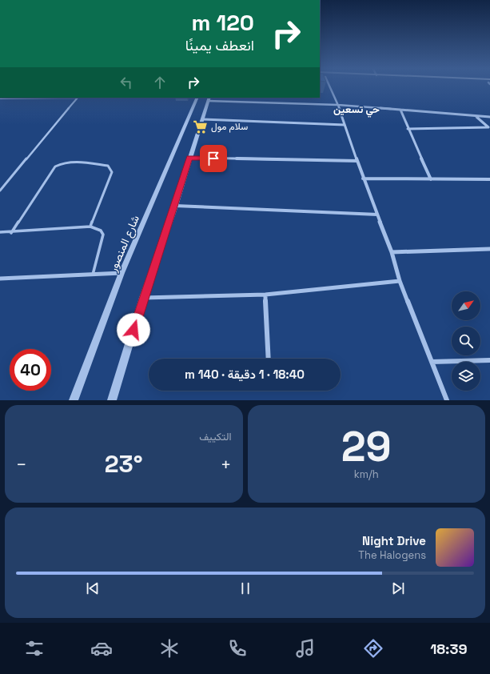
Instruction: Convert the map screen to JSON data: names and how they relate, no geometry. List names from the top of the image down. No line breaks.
{"streets":{"street":["شارع المنصور"]},"districts":["حي تسعين"],"places":{"supermarket":["سلام مول"]},"north":"top right","page":{"turn":["120 m","انعطف يمينًا"],"limit":"40","trip":"18:40 · 1 دقيقة · 140 m","tile":[["29","km/h"],"التكييف"],"heat":["−","23°","+"],"song":["Night Drive","The Halogens"],"tabs":"18:39"}}
